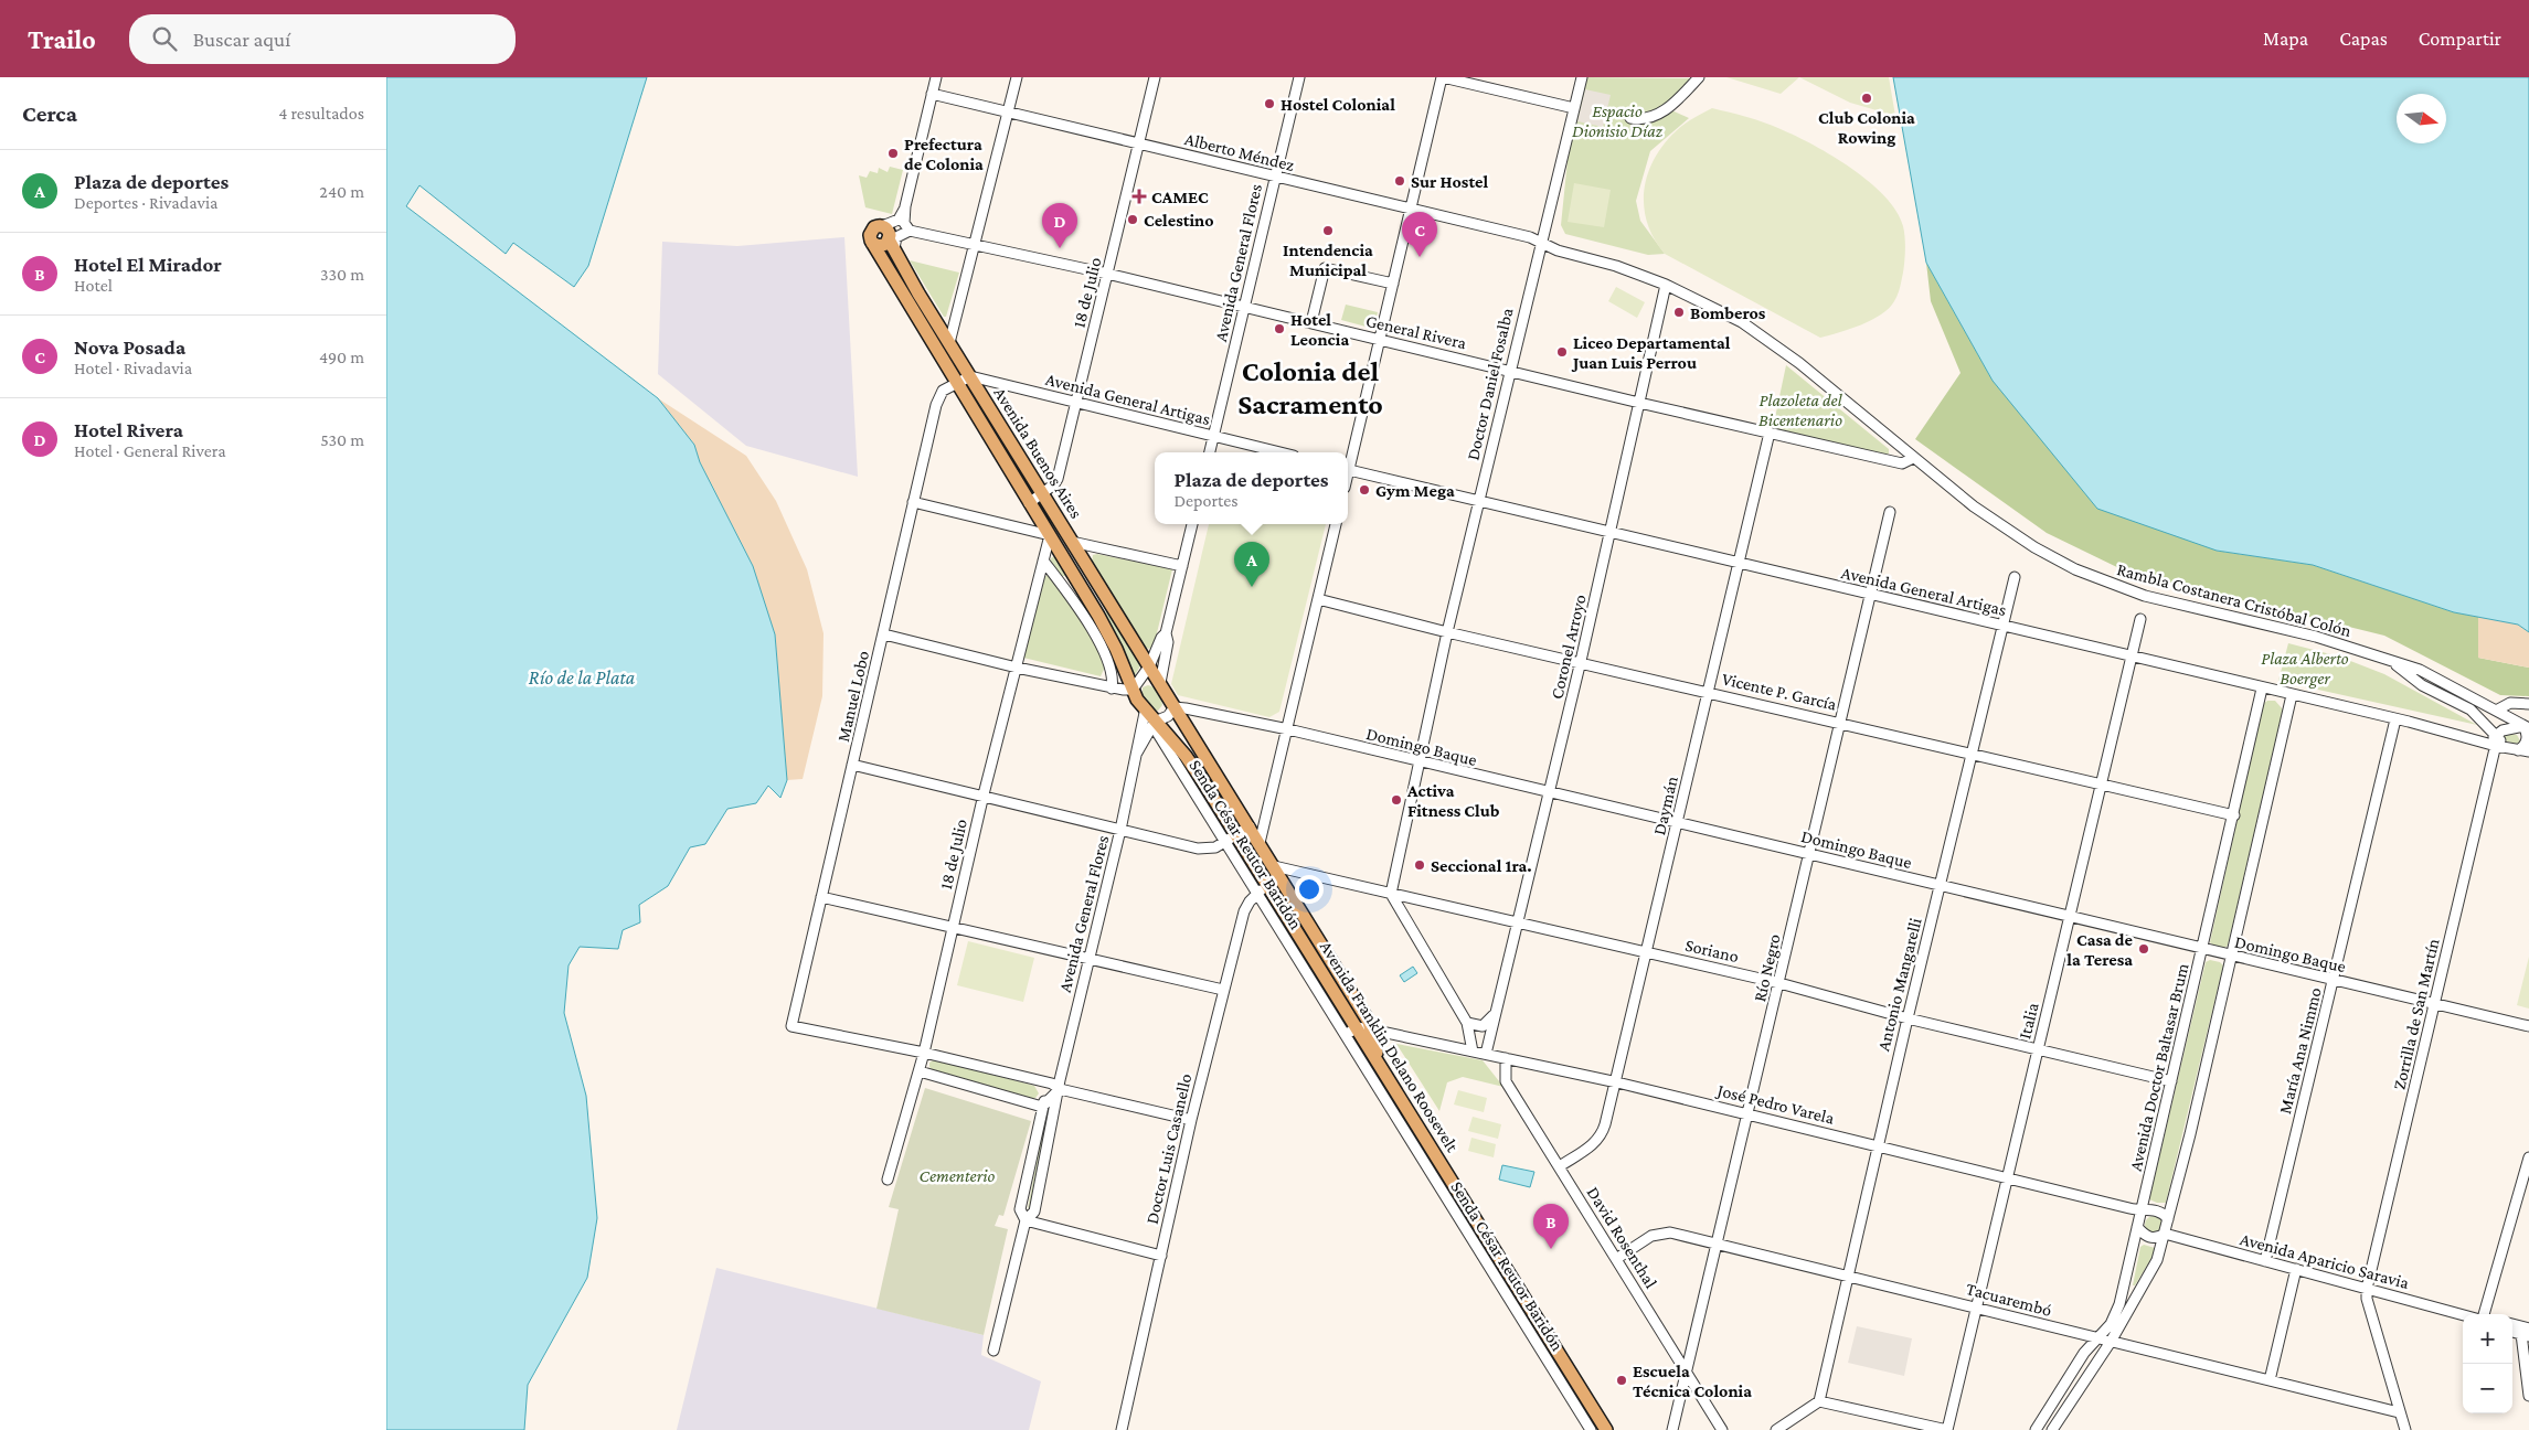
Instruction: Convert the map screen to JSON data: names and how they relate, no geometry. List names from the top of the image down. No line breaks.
{"streets":{"main road":["Avenida Buenos Aires","Avenida Franklin Delano Roosevelt"],"street":["Alberto Méndez","Avenida General Flores","18 de Julio","General Rivera","Doctor Daniel Fosalba","Avenida General Artigas","Rambla Costanera Cristóbal Colón","Coronel Arroyo","Vicente P. García","Manuel Lobo","Domingo Baque","Daymán","Senda César Reutor Baridón","Soriano","Río Negro","Antonio Mangarelli","Zorrilla de San Martín","Italia","María Ana Nimmo","Avenida Doctor Baltasar Brum","José Pedro Varela","Doctor Luis Casanello","David Rosenthal","Avenida Aparicio Saravia","Tacuarembó"]},"crossings":[["Alberto Méndez","Avenida General Flores"],["Alberto Méndez","18 de Julio"],["Alberto Méndez","Doctor Daniel Fosalba"],["Alberto Méndez","Rambla Costanera Cristóbal Colón"],["Avenida General Flores","General Rivera"],["Avenida General Flores","Avenida General Artigas"],["Avenida General Flores","Avenida Franklin Delano Roosevelt"],["18 de Julio","General Rivera"],["18 de Julio","Avenida General Artigas"],["18 de Julio","Avenida Buenos Aires"],["18 de Julio","Manuel Lobo"],["General Rivera","Doctor Daniel Fosalba"],["General Rivera","Rambla Costanera Cristóbal Colón"],["General Rivera","Coronel Arroyo"],["General Rivera","Daymán"],["Doctor Daniel Fosalba","Avenida General Artigas"],["Doctor Daniel Fosalba","Rambla Costanera Cristóbal Colón"],["Doctor Daniel Fosalba","Vicente P. García"],["Doctor Daniel Fosalba","Domingo Baque"],["Doctor Daniel Fosalba","Soriano"],["Avenida General Artigas","Avenida Buenos Aires"],["Avenida General Artigas","Coronel Arroyo"],["Avenida General Artigas","Daymán"],["Avenida General Artigas","Río Negro"],["Avenida General Artigas","Antonio Mangarelli"],["Avenida General Artigas","Zorrilla de San Martín"],["Avenida General Artigas","Italia"],["Avenida General Artigas","María Ana Nimmo"],["Avenida General Artigas","Avenida Doctor Baltasar Brum"],["Avenida Buenos Aires","Manuel Lobo"],["Avenida Buenos Aires","Avenida Franklin Delano Roosevelt"],["Rambla Costanera Cristóbal Colón","Coronel Arroyo"],["Coronel Arroyo","Vicente P. García"],["Coronel Arroyo","Domingo Baque"],["Coronel Arroyo","Soriano"],["Coronel Arroyo","José Pedro Varela"],["Vicente P. García","Daymán"],["Vicente P. García","Río Negro"],["Vicente P. García","Antonio Mangarelli"],["Vicente P. García","Italia"],["Vicente P. García","Avenida Doctor Baltasar Brum"],["Domingo Baque","Daymán"],["Domingo Baque","Río Negro"],["Domingo Baque","Antonio Mangarelli"],["Domingo Baque","Zorrilla de San Martín"],["Domingo Baque","Italia"],["Domingo Baque","Avenida Franklin Delano Roosevelt"],["Domingo Baque","María Ana Nimmo"],["Domingo Baque","Avenida Doctor Baltasar Brum"],["Daymán","Soriano"],["Daymán","José Pedro Varela"],["Daymán","David Rosenthal"],["Senda César Reutor Baridón","Avenida Franklin Delano Roosevelt"],["Senda César Reutor Baridón","Doctor Luis Casanello"],["Soriano","Río Negro"],["Soriano","Antonio Mangarelli"],["Soriano","Italia"],["Soriano","Avenida Franklin Delano Roosevelt"],["Soriano","Avenida Doctor Baltasar Brum"],["Río Negro","José Pedro Varela"],["Río Negro","David Rosenthal"],["Río Negro","Tacuarembó"],["Antonio Mangarelli","José Pedro Varela"],["Antonio Mangarelli","Tacuarembó"],["Zorrilla de San Martín","Avenida Aparicio Saravia"],["Italia","José Pedro Varela"],["Italia","Tacuarembó"],["Avenida Franklin Delano Roosevelt","José Pedro Varela"],["Avenida Franklin Delano Roosevelt","Doctor Luis Casanello"],["María Ana Nimmo","Avenida Aparicio Saravia"],["Avenida Doctor Baltasar Brum","José Pedro Varela"],["Avenida Doctor Baltasar Brum","Avenida Aparicio Saravia"],["Avenida Doctor Baltasar Brum","Tacuarembó"],["José Pedro Varela","David Rosenthal"],["José Pedro Varela","Avenida Aparicio Saravia"],["David Rosenthal","Tacuarembó"]],"districts":["Colonia del Sacramento"],"water":["Río de la Plata"],"parks":["Espacio Dionisio Díaz","Plazoleta del Bicentenario","Plaza Alberto Boerger","Cementerio"],"places":{"other":["Club Colonia Rowing","Hostel Colonial","Prefectura de Colonia","Sur Hostel","Celestino","Intendencia Municipal","Bomberos","Hotel Leoncia","Liceo Departamental Juan Luis Perrou","Gym Mega","Activa Fitness Club","Seccional 1ra.","Casa de la Teresa","Escuela Técnica Colonia"],"health":["CAMEC"]},"north":"right","page":{"header":"Trailo","search":"Buscar aquí","nav":["Mapa","Capas","Compartir"],"heading":["Cerca","4 resultados"],"list":[{"mark":"A","name":"Plaza de deportes","note":"Deportes · Rivadavia","value":"240 m"},{"mark":"B","name":"Hotel El Mirador","note":"Hotel","value":"330 m"},{"mark":"C","name":"Nova Posada","note":"Hotel · Rivadavia","value":"490 m"},{"mark":"D","name":"Hotel Rivera","note":"Hotel · General Rivera","value":"530 m"}],"pins":["D","C","A","B"],"popup":["Plaza de deportes","Deportes"],"map_buttons":["+","−"]}}
